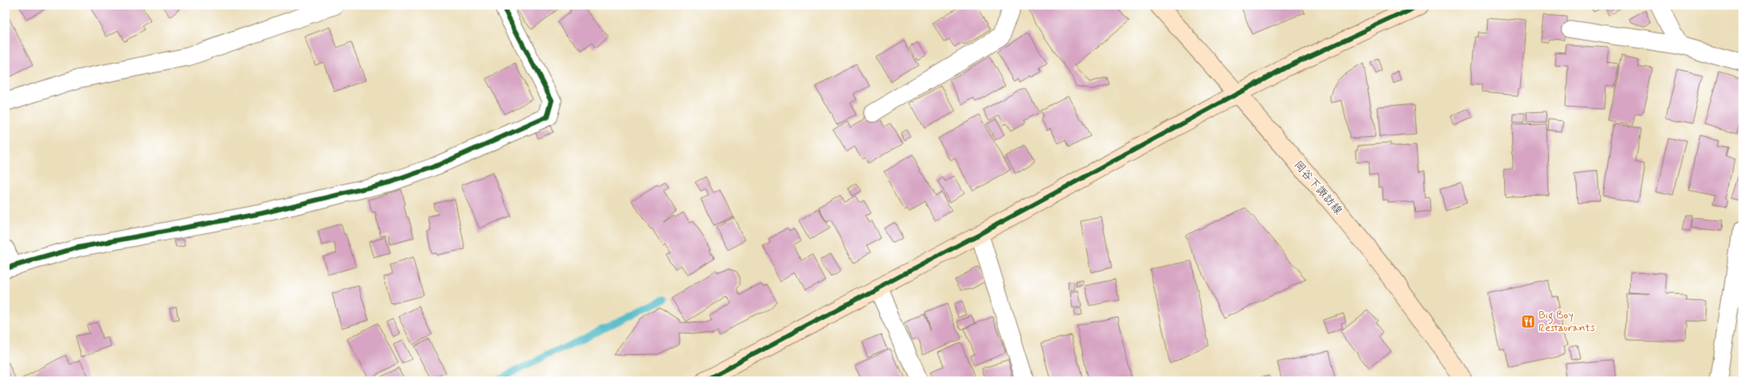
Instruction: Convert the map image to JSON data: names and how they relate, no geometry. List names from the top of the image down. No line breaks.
{"streets":{"street":["岡谷下諏訪線"]},"places":{"restaurant":["Big Boy Restaurants"]}}
